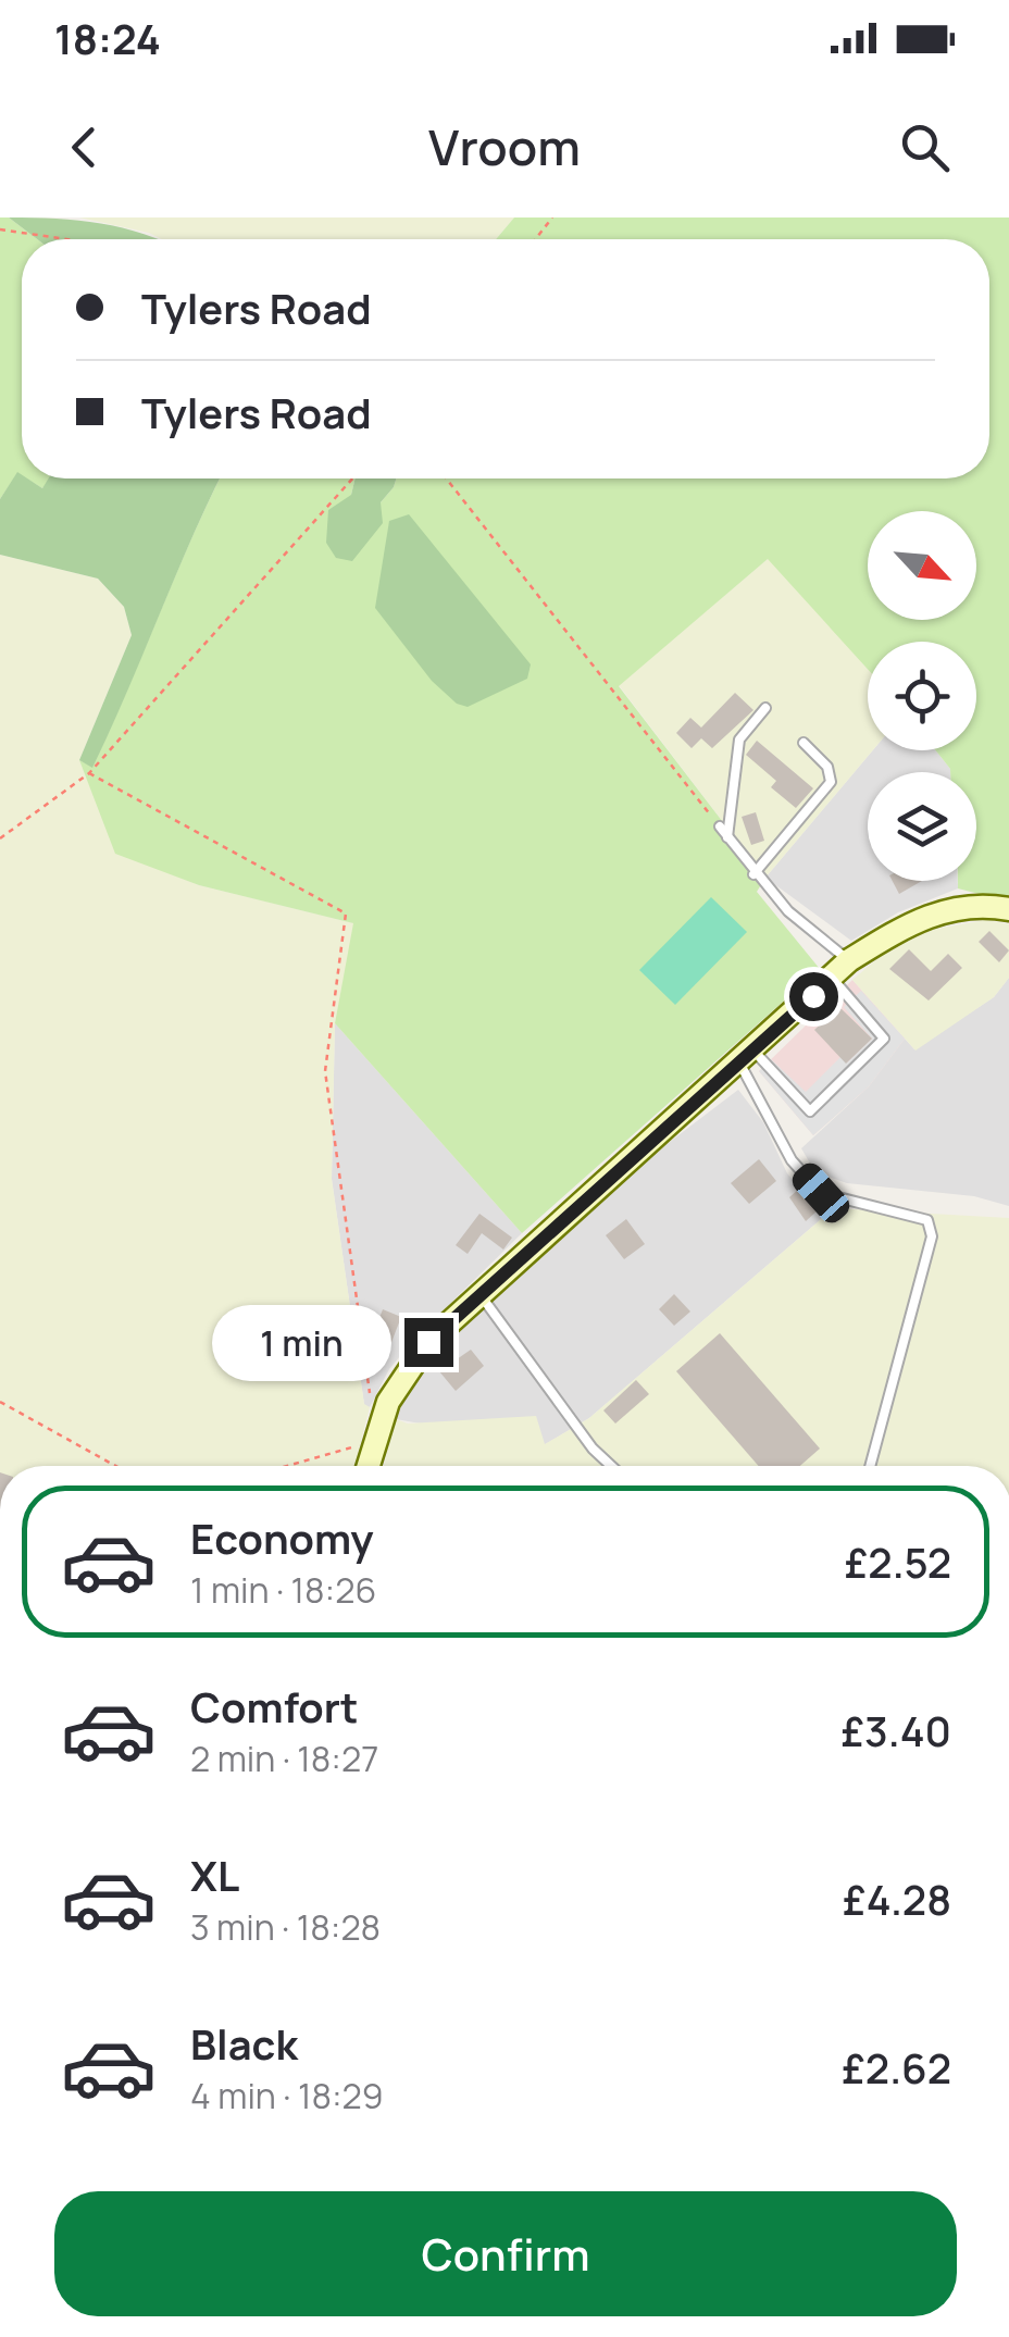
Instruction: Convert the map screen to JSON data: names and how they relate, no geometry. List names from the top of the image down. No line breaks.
{"north":"bottom right","page":{"status":"18:24","header":"Vroom","banner":["Tylers Road","Tylers Road"],"bubble":"1 min","list":[{"name":"Economy","note":"1 min · 18:26","value":"£2.52"},{"name":"Comfort","note":"2 min · 18:27","value":"£3.40"},{"name":"XL","note":"3 min · 18:28","value":"£4.28"},{"name":"Black","note":"4 min · 18:29","value":"£2.62"}],"buttons":"Confirm"}}
